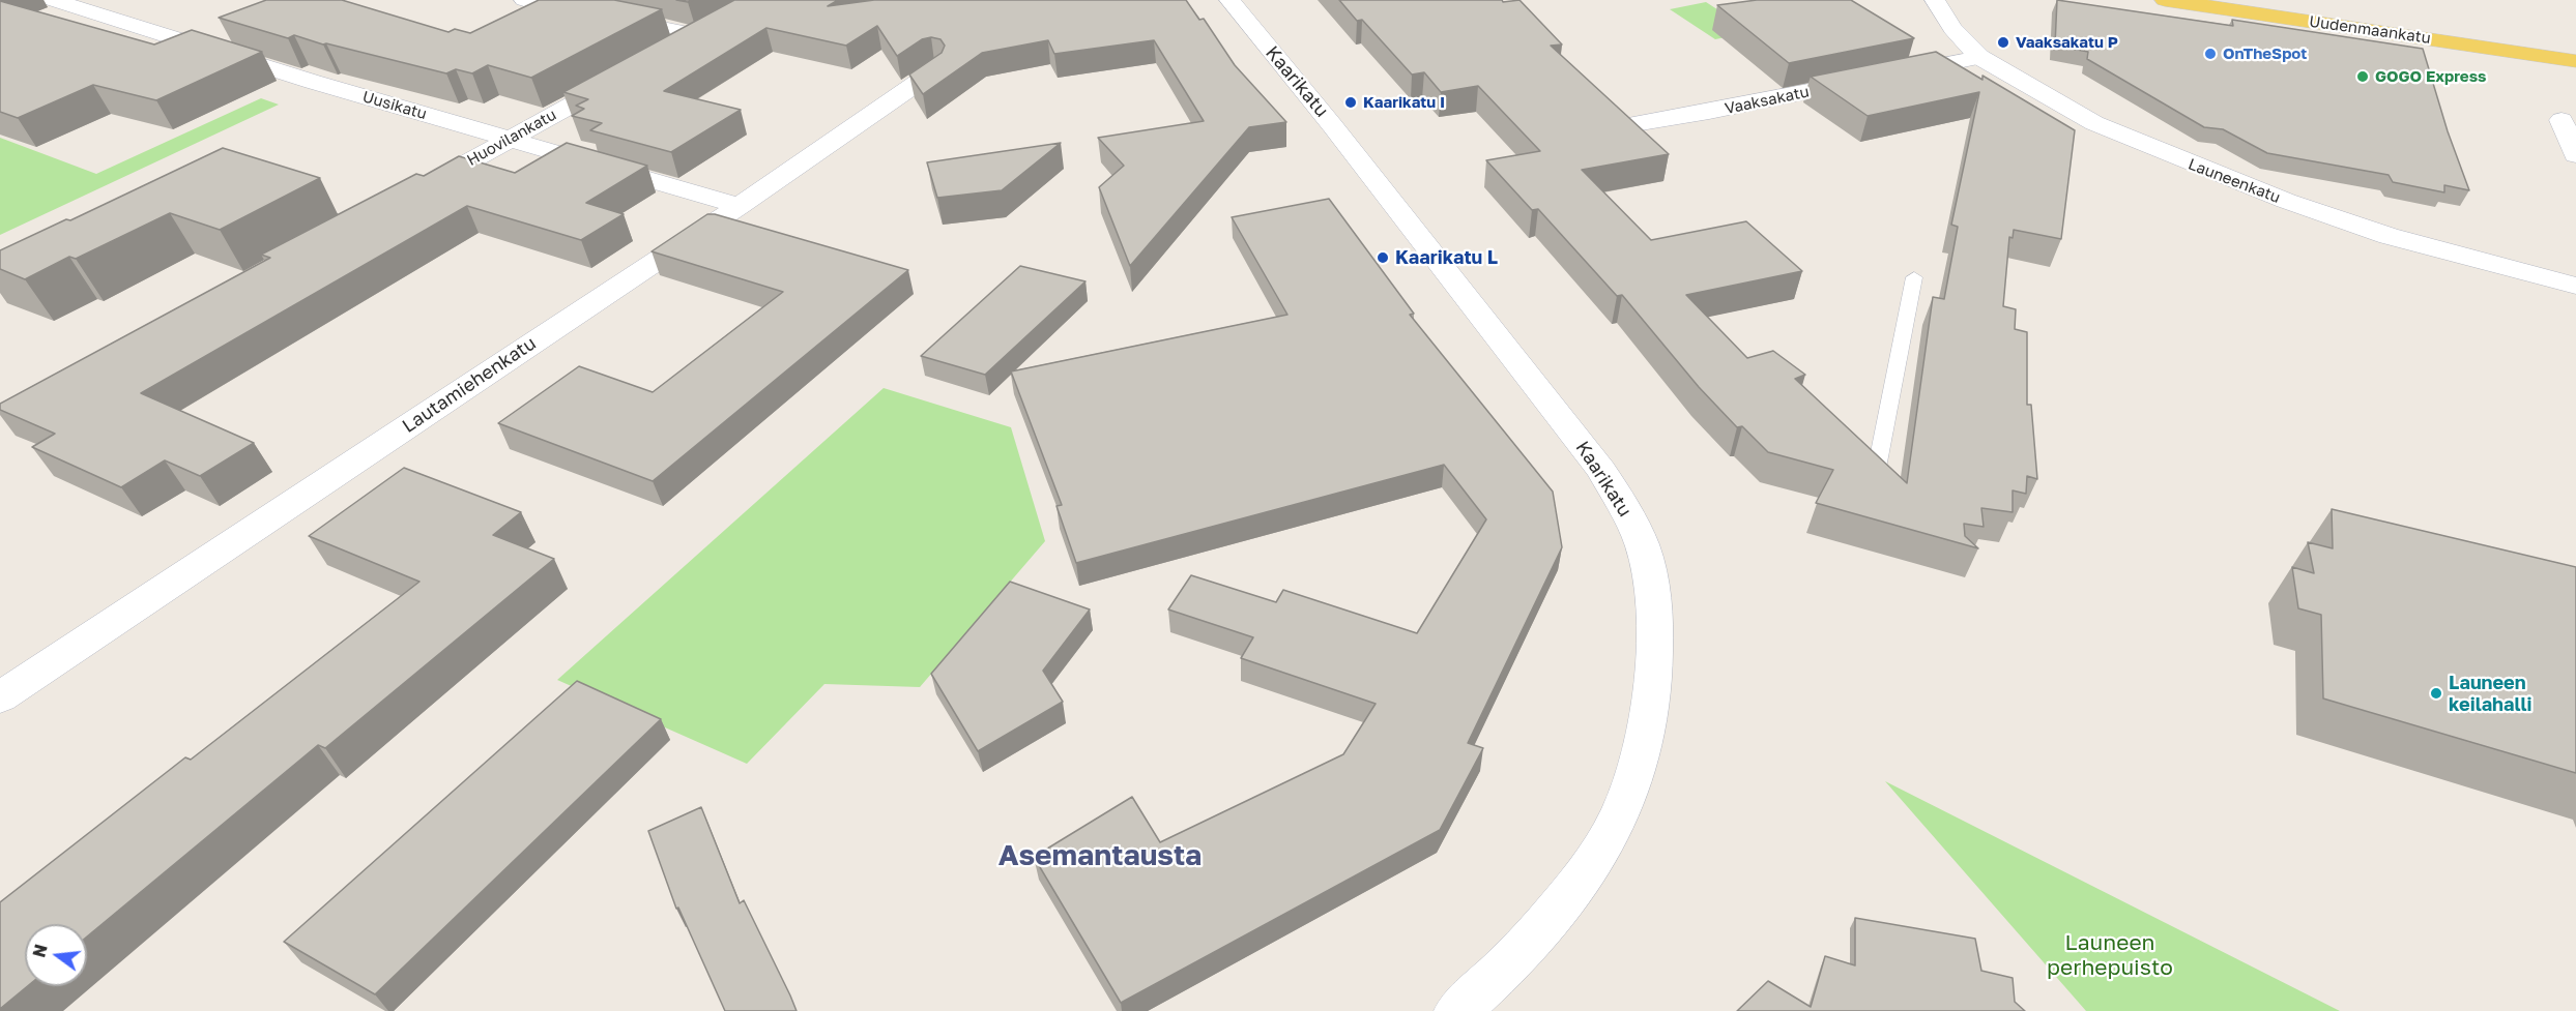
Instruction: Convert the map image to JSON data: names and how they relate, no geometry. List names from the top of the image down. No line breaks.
{"streets":{"main road":["Uudenmaankatu"],"street":["Kaarikatu","Vaaksakatu","Uusikatu","Huovilankatu","Launeenkatu","Lautamiehenkatu"]},"crossings":[["Vaaksakatu","Launeenkatu"],["Uusikatu","Huovilankatu"],["Uusikatu","Lautamiehenkatu"]],"districts":["Asemantausta"],"parks":["Launeen perhepuisto"],"places":["Vaaksakatu P","OnTheSpot","GOGO Express","Kaarikatu I","Kaarikatu L","Launeen keilahalli"],"north":"left"}
